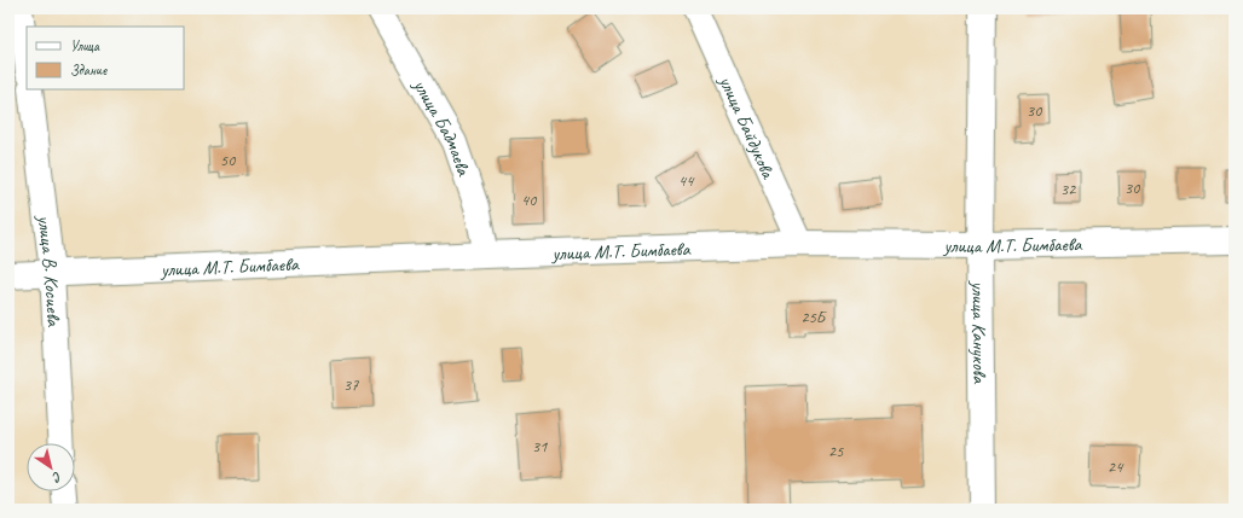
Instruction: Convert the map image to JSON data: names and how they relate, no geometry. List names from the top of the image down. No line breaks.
{"streets":{"main road":["улица М.Т. Бимбаева","улица Канукова"],"street":["улица Байдукова","улица Бадмаева","улица В. Косиева"]},"crossings":[["улица Байдукова","улица М.Т. Бимбаева"],["улица Бадмаева","улица М.Т. Бимбаева"],["улица М.Т. Бимбаева","улица В. Косиева"],["улица М.Т. Бимбаева","улица Канукова"]],"house_numbers":["30","50","44","30","32","40","25Б","37","31","25","24"],"legend":["Улица","Здание"],"north":"bottom right"}
